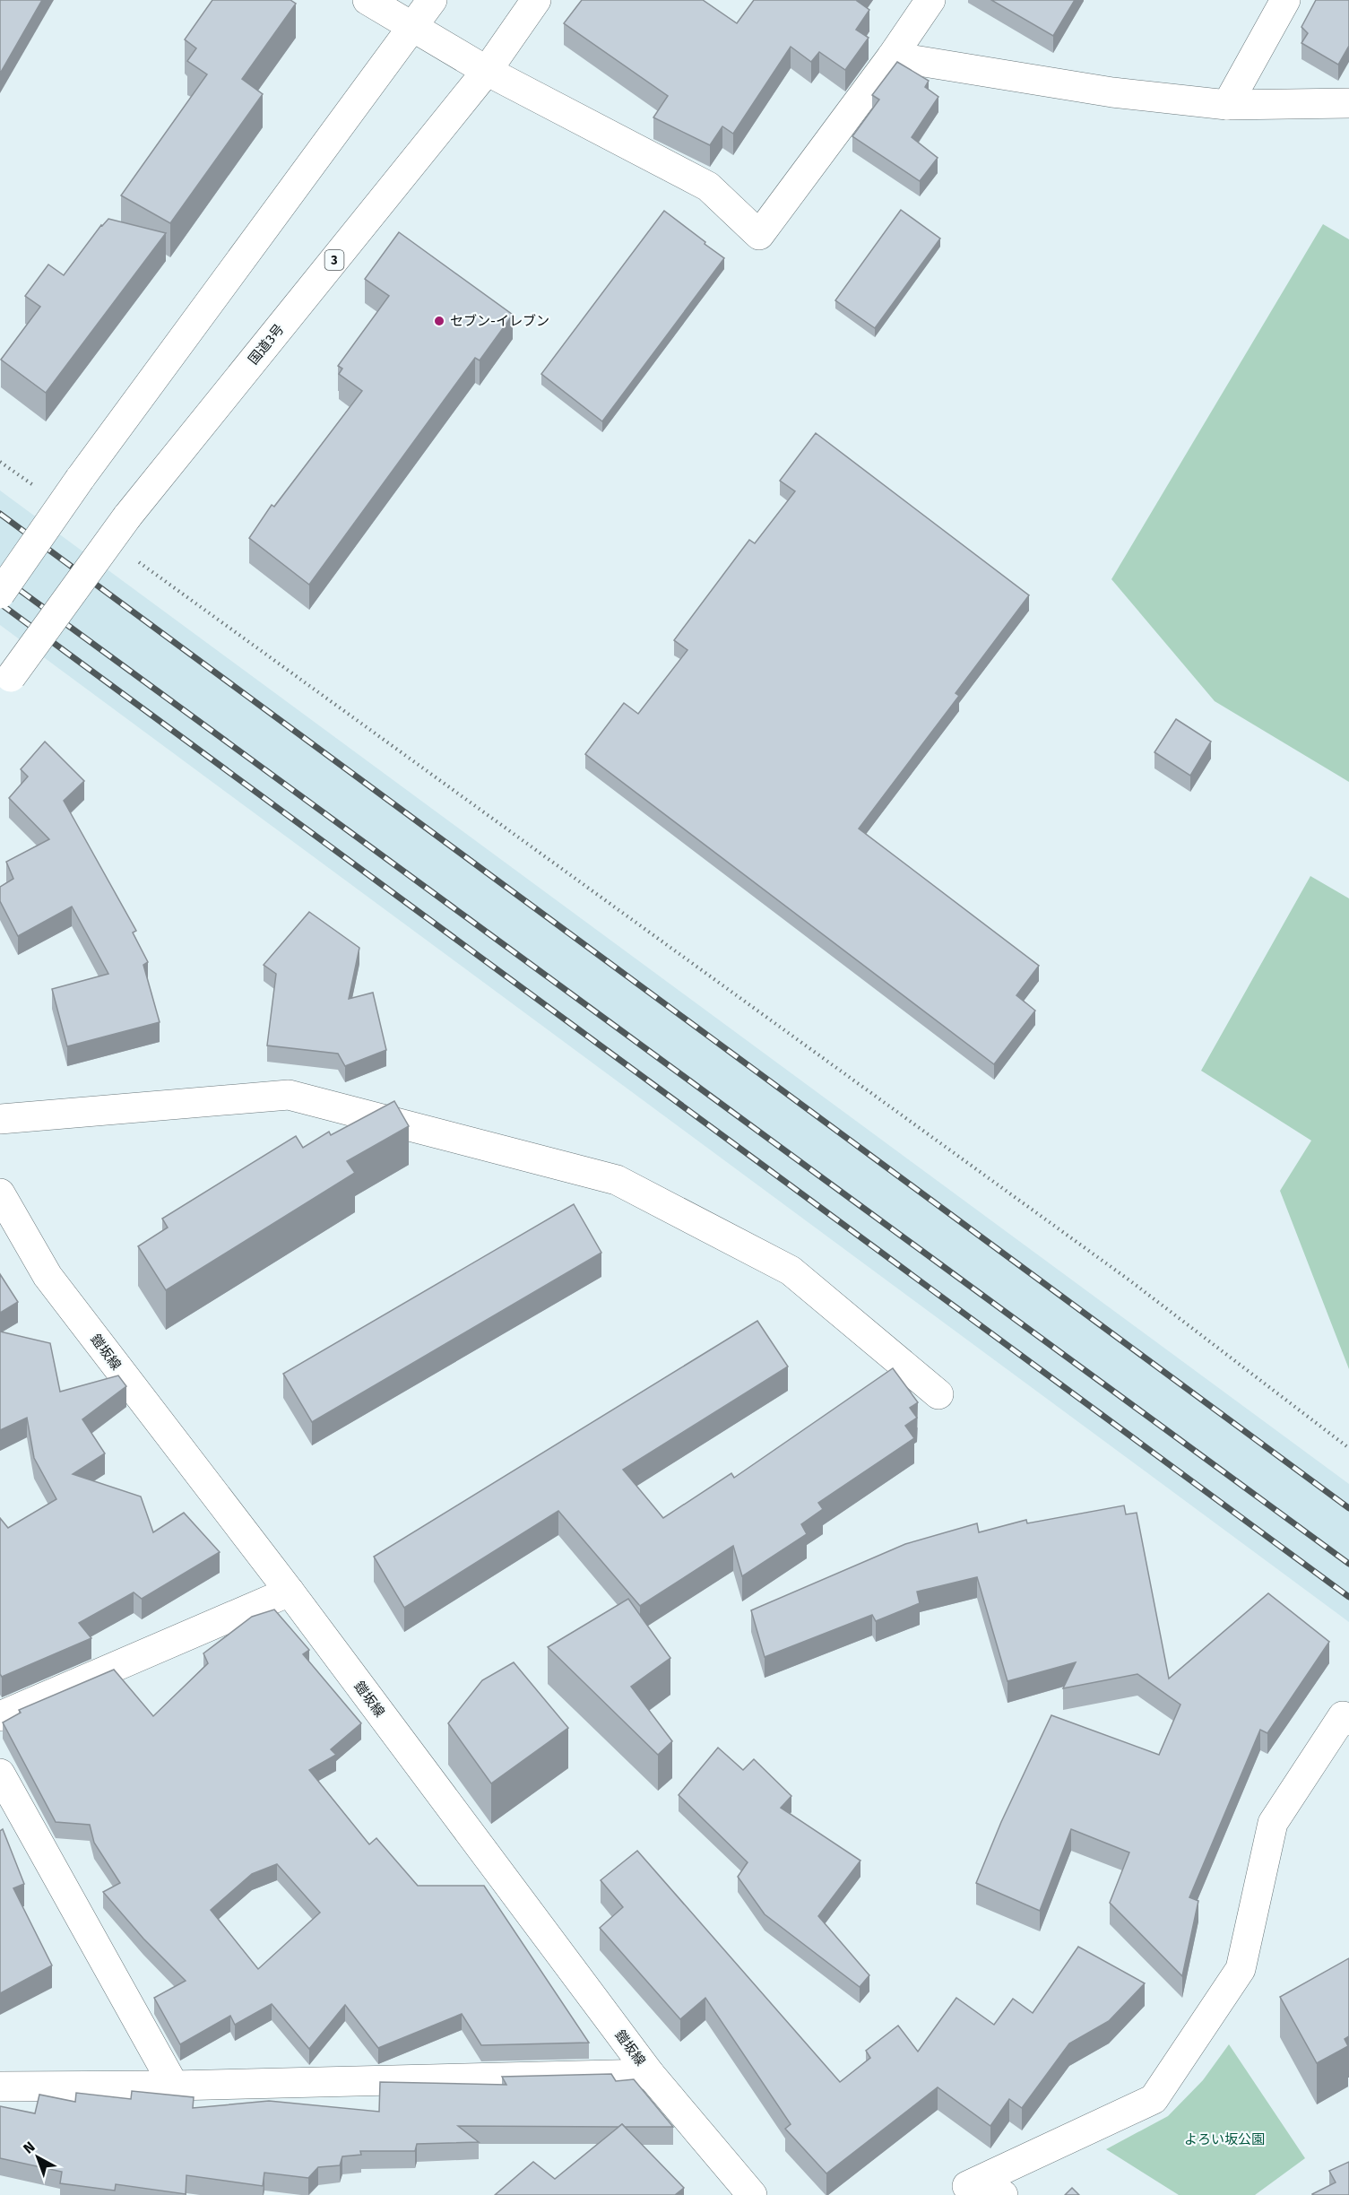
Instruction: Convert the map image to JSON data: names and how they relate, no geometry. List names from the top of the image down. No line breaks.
{"streets":{"main road":["3","国道3号","鎧坂線"]},"parks":["よろい坂公園"],"places":["セブン-イレブン"],"north":"top left"}
